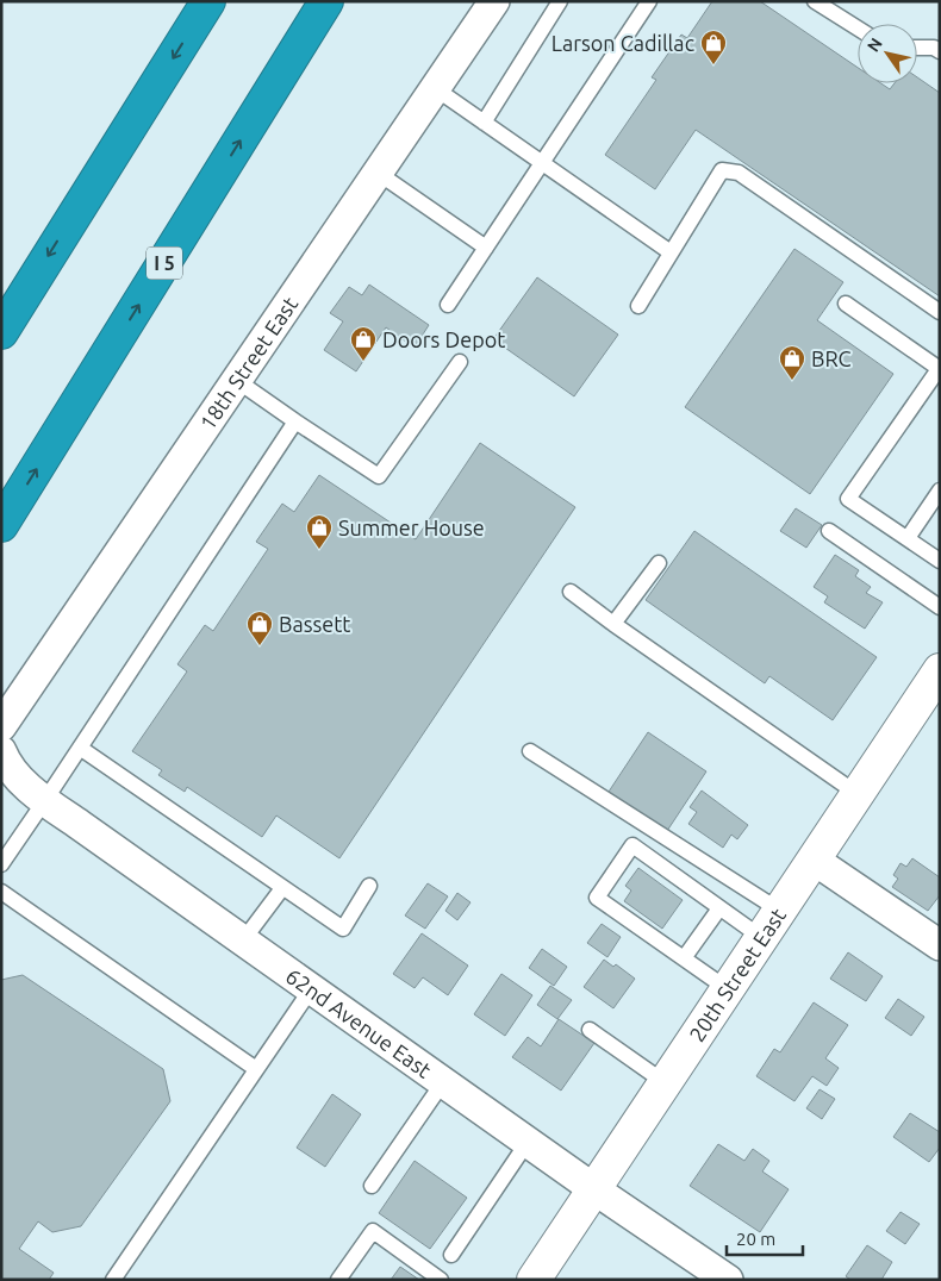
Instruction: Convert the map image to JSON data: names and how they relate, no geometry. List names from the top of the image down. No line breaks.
{"streets":{"highway":["I 5"],"main road":["20th Street East"],"street":["18th Street East","62nd Avenue East"]},"crossings":[["20th Street East","62nd Avenue East"]],"places":{"shop":["Larson Cadillac","Doors Depot","BRC","Summer House","Bassett"]},"scale_bar":"20 m","north":"top left"}
